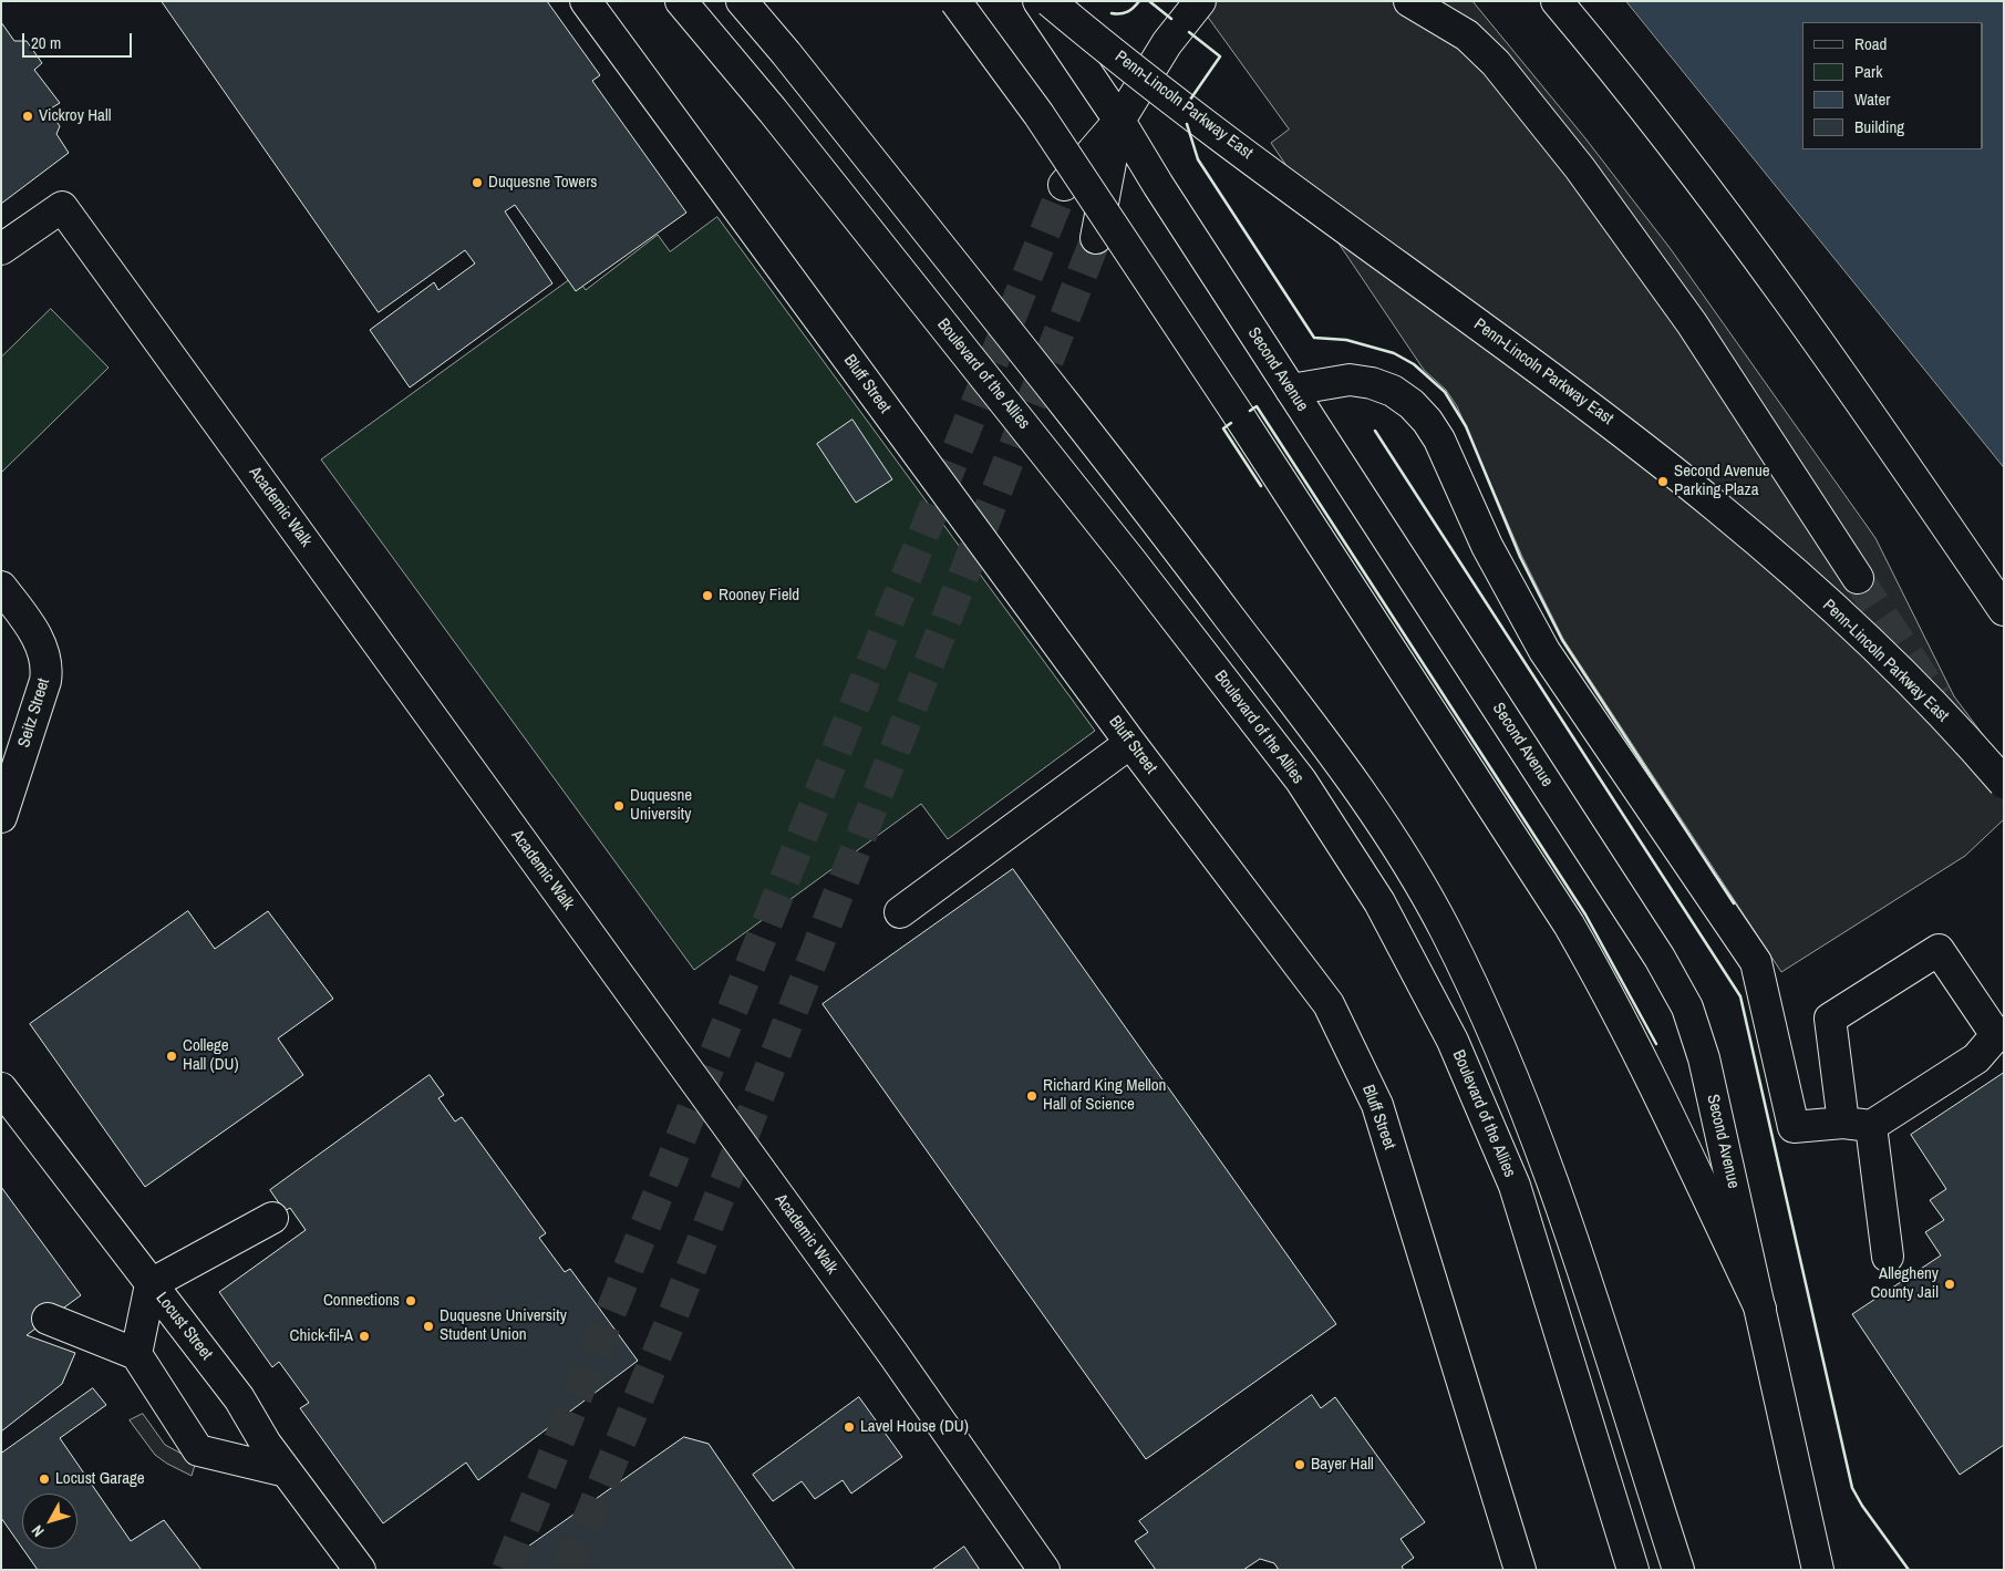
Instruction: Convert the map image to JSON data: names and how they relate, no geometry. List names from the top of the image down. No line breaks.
{"streets":{"main road":["Penn-Lincoln Parkway East","Second Avenue","Boulevard of the Allies","Bluff Street","Academic Walk","Seitz Street","Locust Street"]},"places":["Vickroy Hall","Duquesne Towers","Second Avenue Parking Plaza","Rooney Field","Duquesne University","College Hall (DU)","Richard King Mellon Hall of Science","Allegheny County Jail","Connections","Duquesne University Student Union","Chick-fil-A","Lavel House (DU)","Bayer Hall","Locust Garage"],"legend":["Road","Park","Water","Building"],"scale_bar":"20 m","north":"bottom left"}
